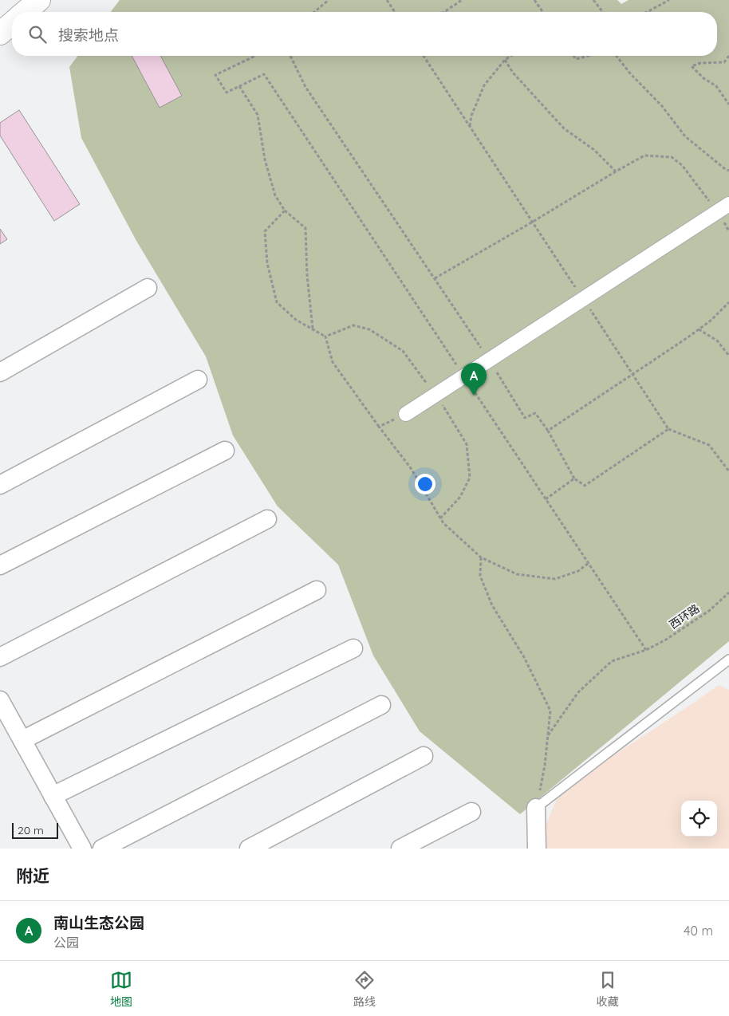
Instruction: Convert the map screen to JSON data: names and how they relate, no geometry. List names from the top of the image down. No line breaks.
{"streets":{"path":["西环路"]},"scale_bar":"20 m","page":{"search":"搜索地点","pins":"A","scale":"20 m","heading":"附近","list":[{"mark":"A","name":"南山生态公园","note":"公园","value":"40 m"}],"nav":["地图","路线","收藏"]}}
